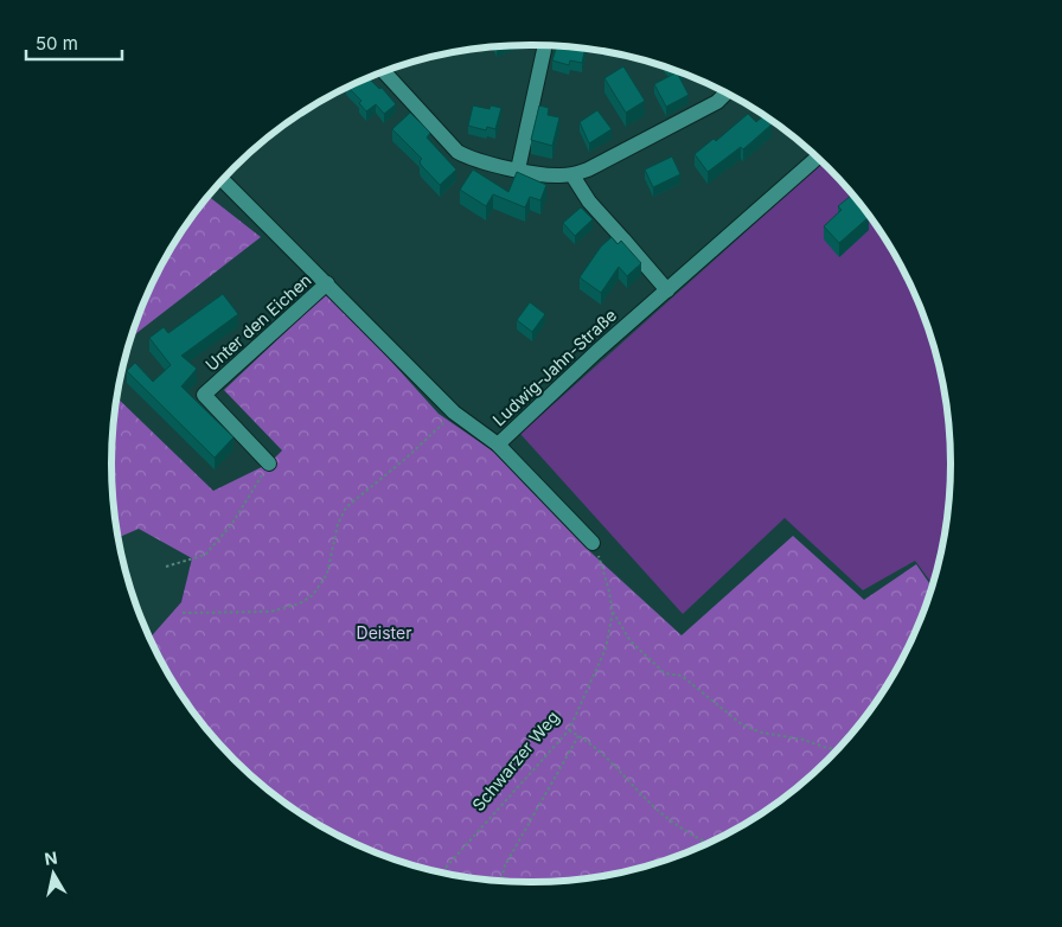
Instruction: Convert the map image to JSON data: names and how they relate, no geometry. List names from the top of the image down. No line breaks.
{"streets":{"street":["Unter den Eichen","Ludwig-Jahn-Straße"],"path":["Schwarzer Weg"]},"crossings":[["Unter den Eichen","Ludwig-Jahn-Straße"]],"parks":["Deister"],"scale_bar":"50 m","north":"top"}
